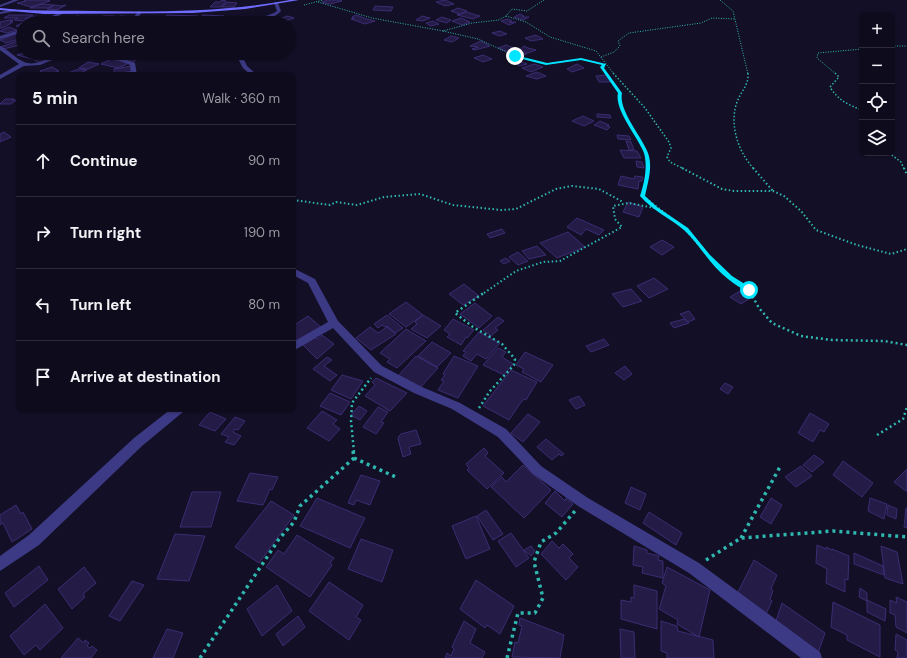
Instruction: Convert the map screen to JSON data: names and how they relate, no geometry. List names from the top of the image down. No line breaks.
{"page":{"map_buttons":["+","−"],"search":"Search here","heading":["5 min","Walk · 360 m"],"list":[["Continue","90 m"],["Turn right","190 m"],["Turn left","80 m"],"Arrive at destination"]}}
